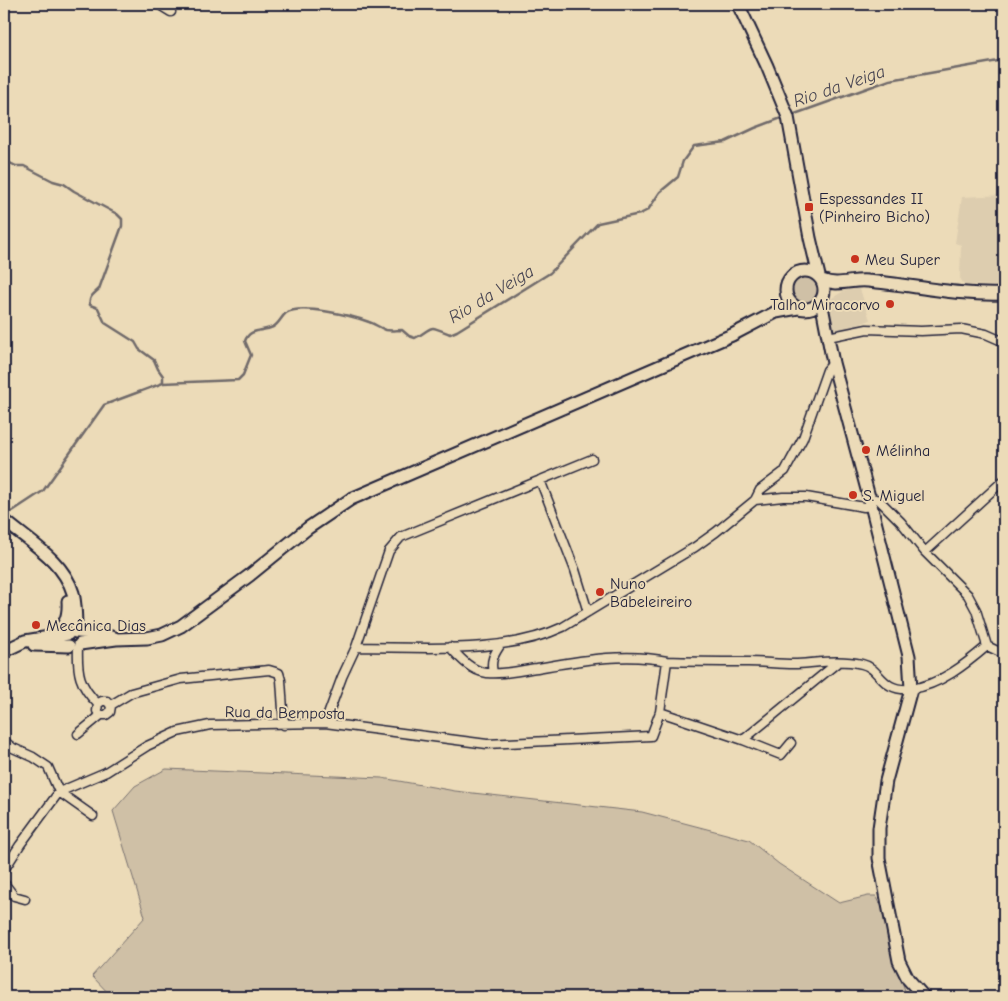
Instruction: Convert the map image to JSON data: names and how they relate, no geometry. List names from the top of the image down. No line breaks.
{"streets":{"street":["Rua da Bemposta"]},"water":["Rio da Veiga"],"places":{"transit":["Espessandes II (Pinheiro Bicho)"],"other":["Meu Super","Talho Miracorvo","Mélinha","S. Miguel","Nuno Babeleireiro","Mecânica Dias"]}}
